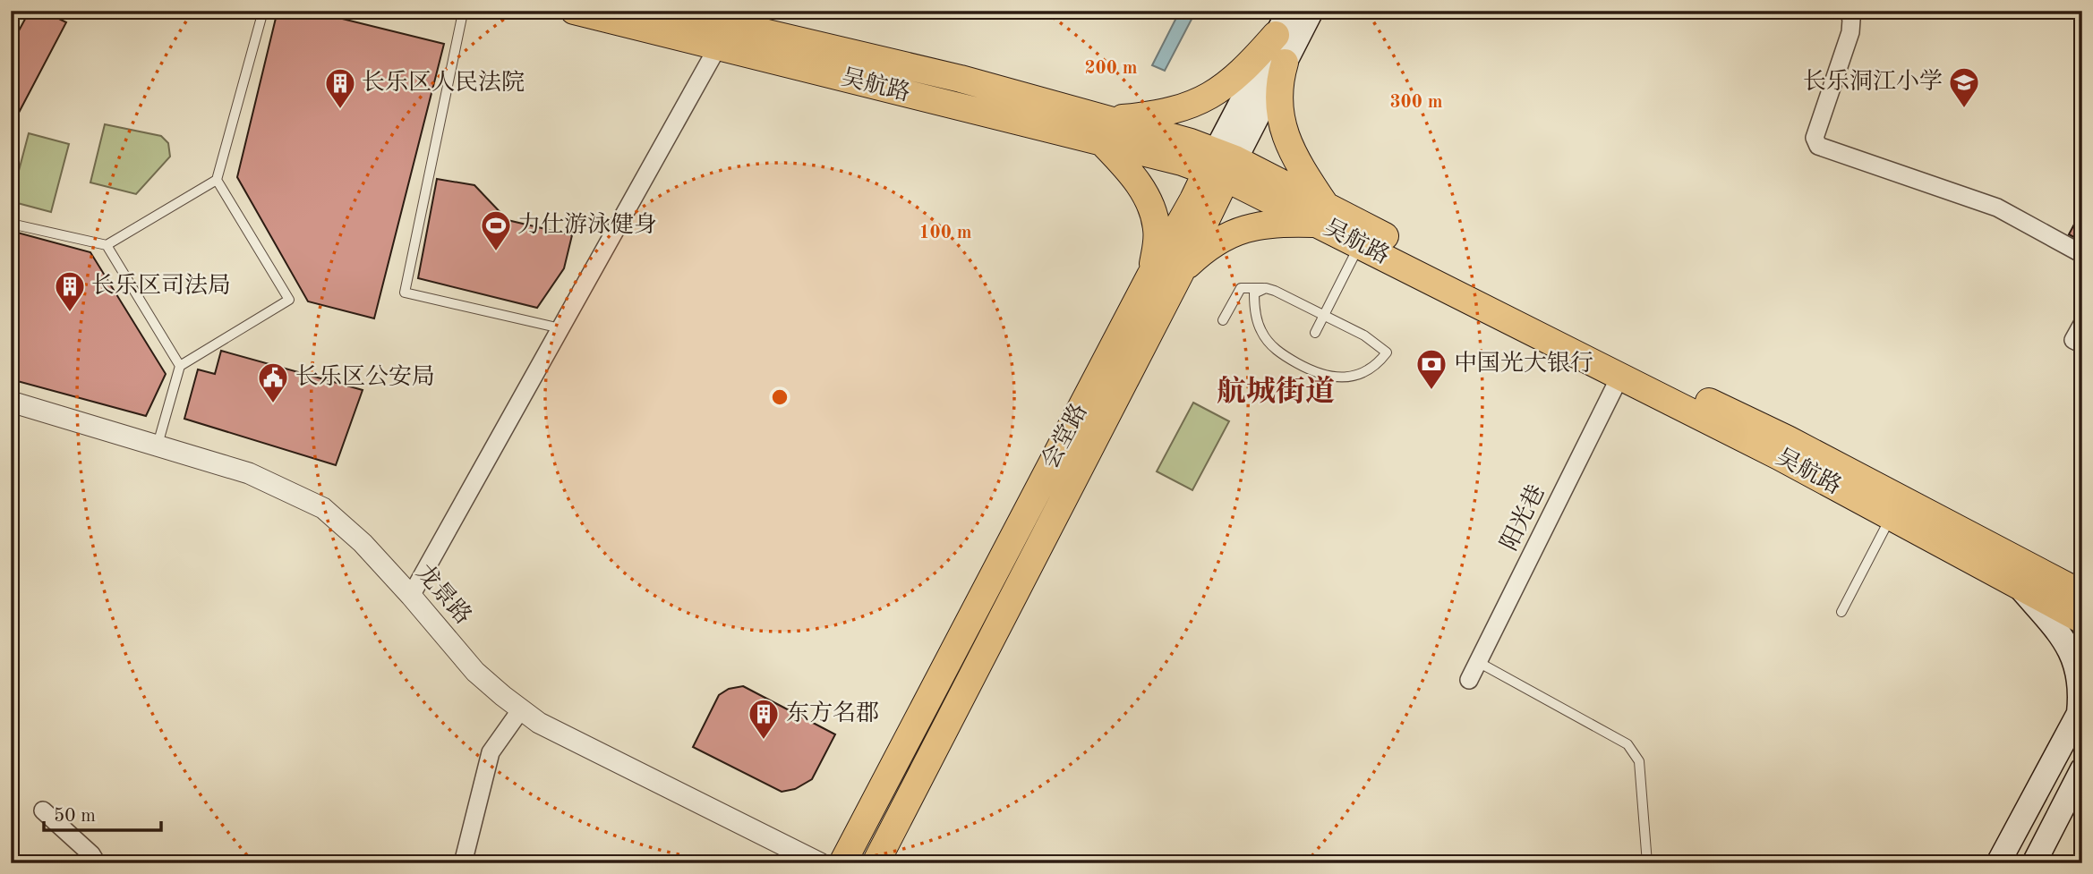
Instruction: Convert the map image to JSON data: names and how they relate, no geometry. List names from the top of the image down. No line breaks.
{"streets":{"main road":["吴航路","会堂路"],"street":["阳光巷","龙景路"]},"crossings":[["吴航路","会堂路"],["吴航路","阳光巷"]],"districts":["航城街道"],"places":{"school or university":["长乐洞江小学"],"building":["长乐区人民法院","长乐区司法局","东方名郡"],"sports":["力仕游泳健身"],"bank":["中国光大银行"],"public building":["长乐区公安局"]},"scale_bar":"50 m","rings":["200 m","300 m","100 m"]}
